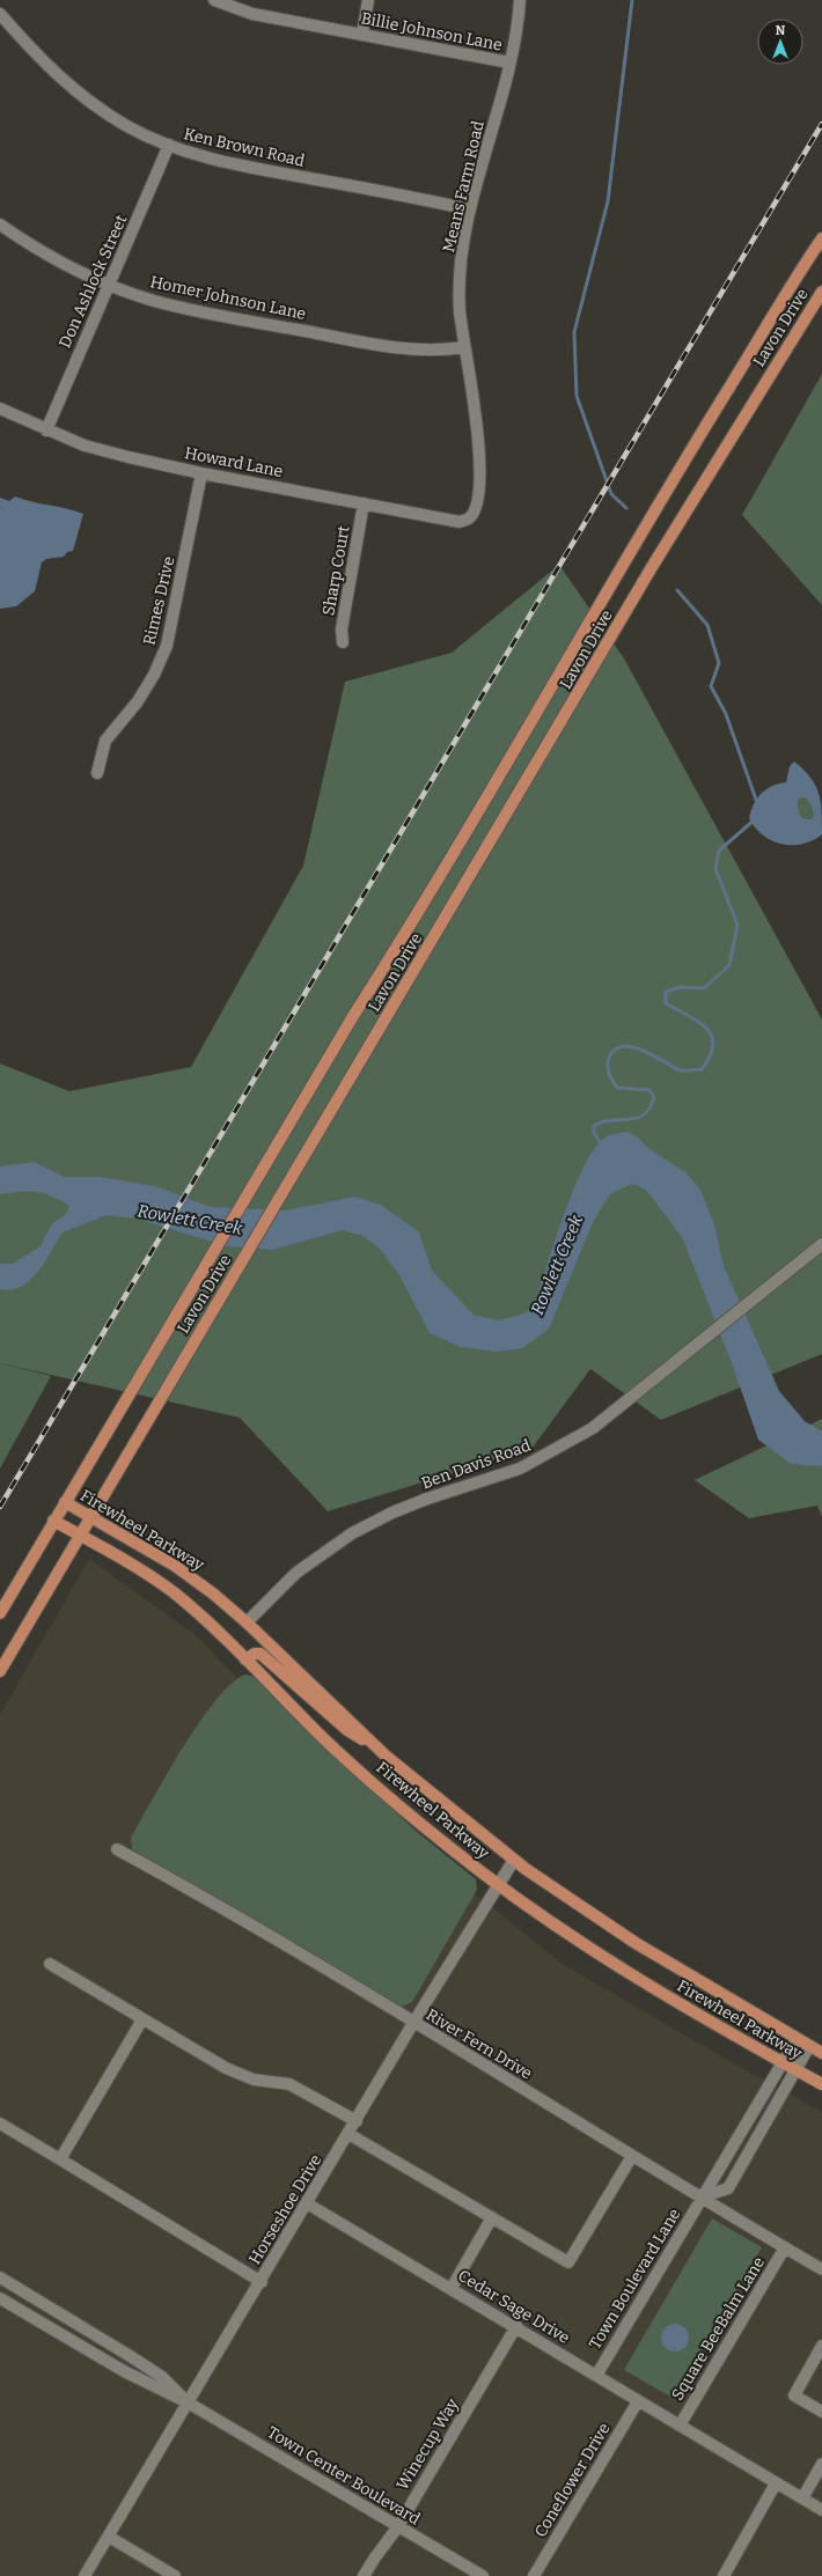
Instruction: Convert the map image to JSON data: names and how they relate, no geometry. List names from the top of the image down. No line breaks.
{"streets":{"main road":["Lavon Drive","Firewheel Parkway"],"street":["Billie Johnson Lane","Ken Brown Road","Means Farm Road","Don Ashlock Street","Homer Johnson Lane","Howard Lane","Sharp Court","Rimes Drive","Ben Davis Road","River Fern Drive","Horseshoe Drive","Town Boulevard Lane","Cedar Sage Drive","Square BeeBalm Lane","Winecup Way","Town Center Boulevard","Coneflower Drive"]},"crossings":[["Billie Johnson Lane","Means Farm Road"],["Ken Brown Road","Means Farm Road"],["Ken Brown Road","Don Ashlock Street"],["Means Farm Road","Homer Johnson Lane"],["Means Farm Road","Howard Lane"],["Don Ashlock Street","Homer Johnson Lane"],["Don Ashlock Street","Howard Lane"],["Lavon Drive","Firewheel Parkway"],["Howard Lane","Sharp Court"],["Howard Lane","Rimes Drive"],["Ben Davis Road","Firewheel Parkway"],["Firewheel Parkway","Horseshoe Drive"],["Firewheel Parkway","Town Boulevard Lane"],["River Fern Drive","Horseshoe Drive"],["River Fern Drive","Town Boulevard Lane"],["River Fern Drive","Square BeeBalm Lane"],["Horseshoe Drive","Cedar Sage Drive"],["Horseshoe Drive","Town Center Boulevard"],["Town Boulevard Lane","Cedar Sage Drive"],["Cedar Sage Drive","Square BeeBalm Lane"],["Cedar Sage Drive","Winecup Way"],["Cedar Sage Drive","Coneflower Drive"],["Winecup Way","Town Center Boulevard"]],"water":["Rowlett Creek"],"north":"top"}
